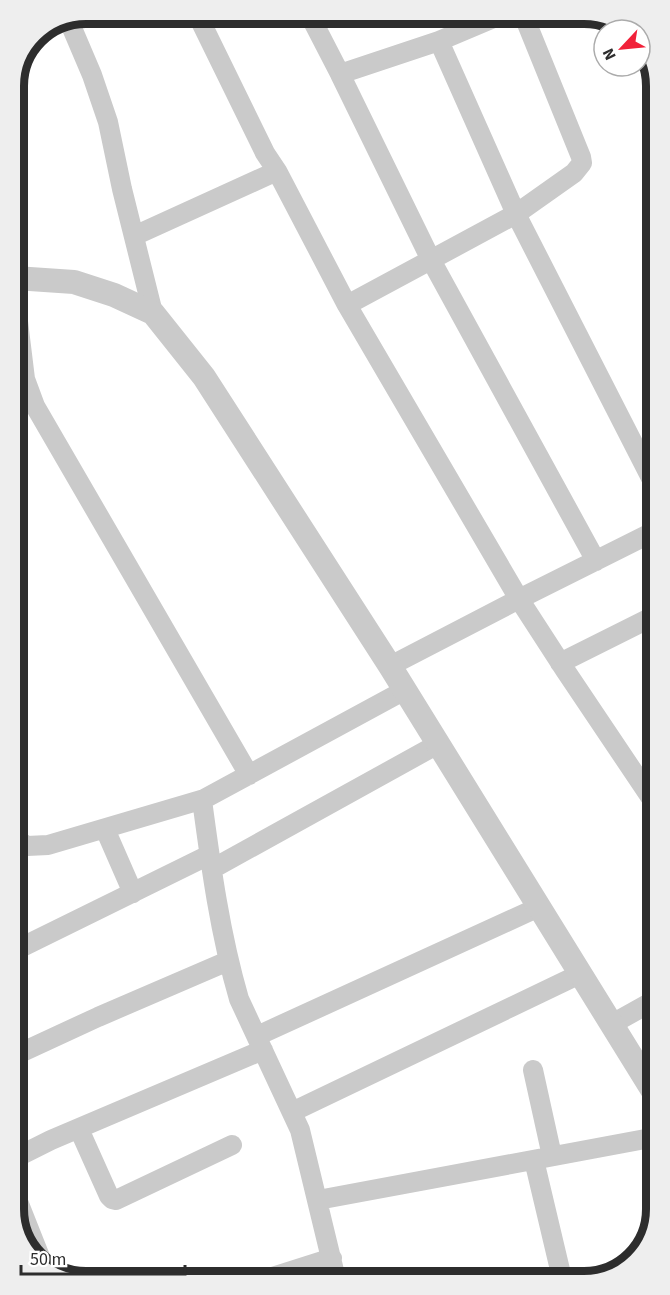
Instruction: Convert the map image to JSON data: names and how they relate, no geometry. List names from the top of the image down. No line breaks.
{"scale_bar":"50 m","north":"bottom left"}
